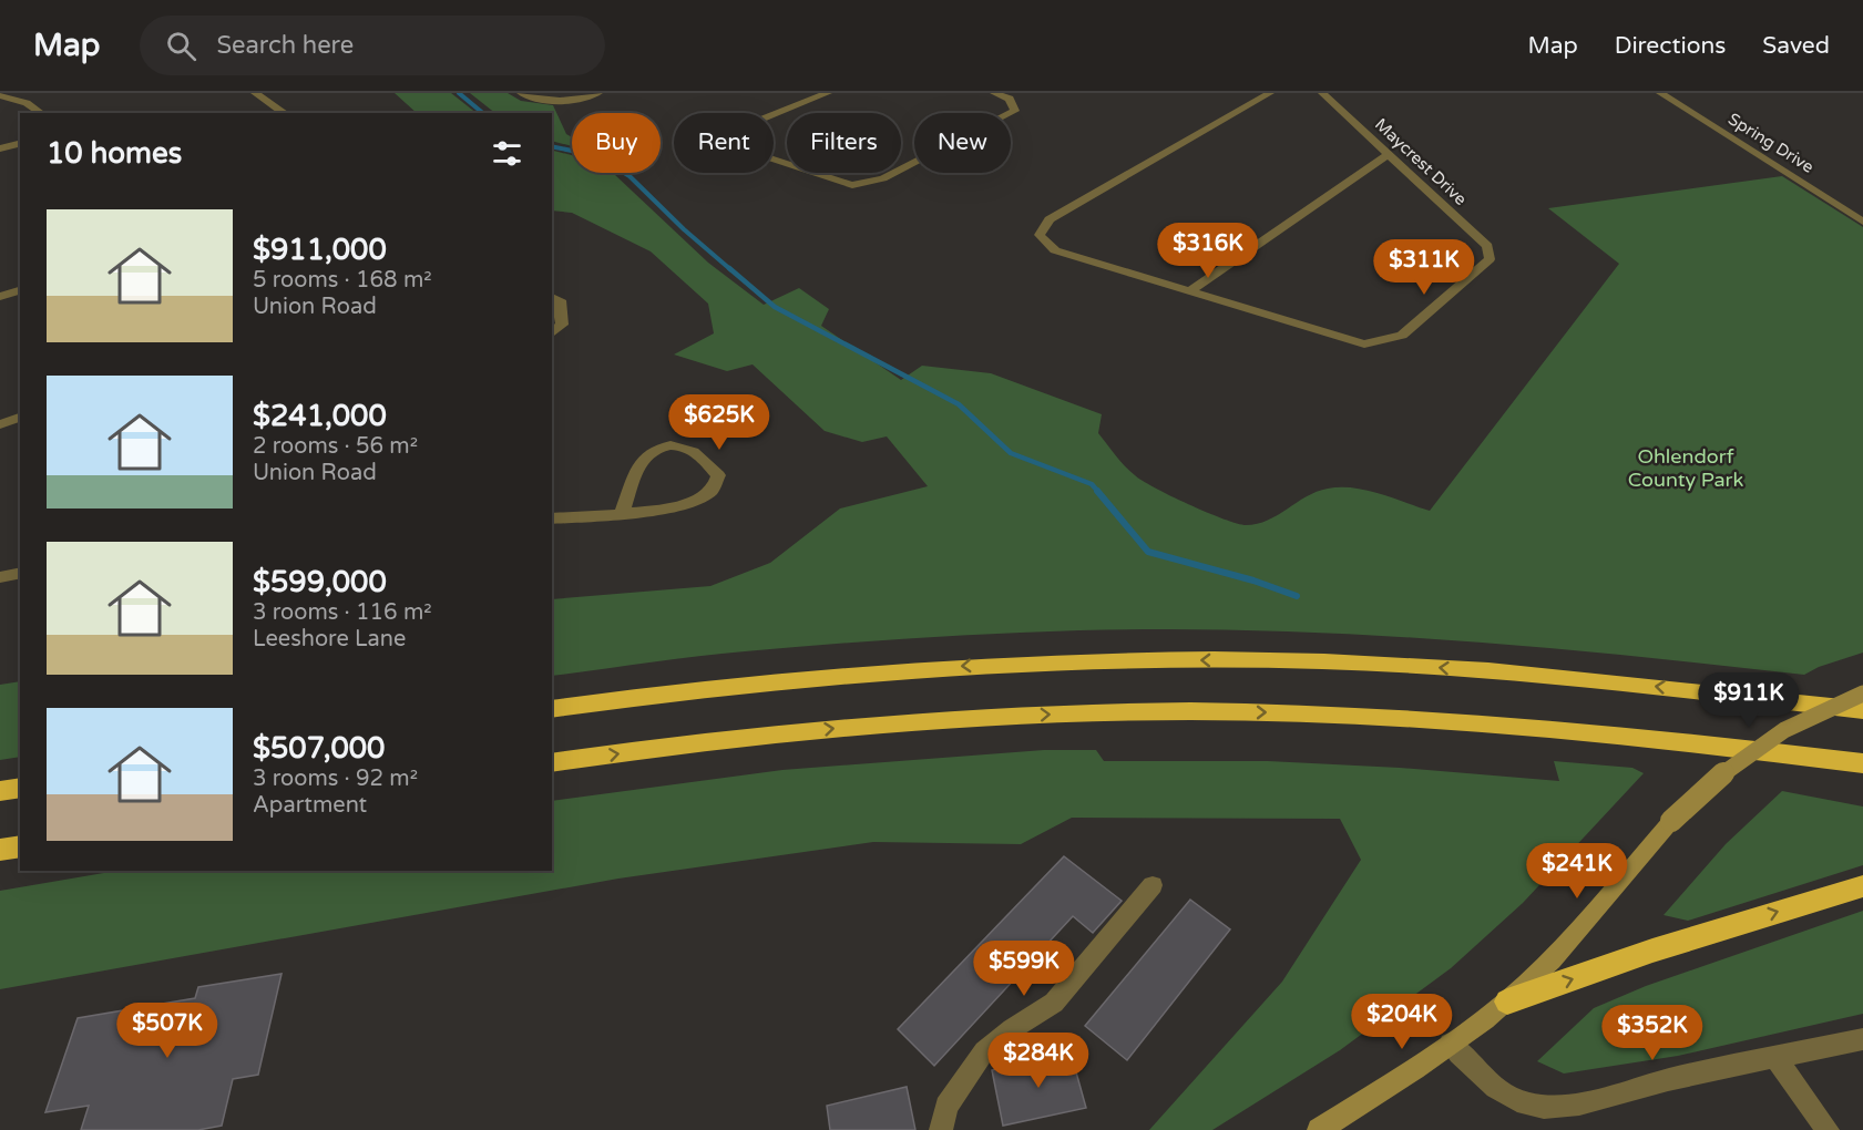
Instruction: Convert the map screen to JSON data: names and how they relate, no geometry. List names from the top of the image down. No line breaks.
{"streets":{"street":["Spring Drive","Maycrest Drive"]},"parks":["Ohlendorf County Park"],"page":{"header":"Map","search":"Search here","nav":["Map","Directions","Saved"],"chip":["Buy","Rent","Filters","New"],"heading":"10 homes","list":[{"name":"$911,000","note":"5 rooms · 168 m² · Union Road"},{"name":"$241,000","note":"2 rooms · 56 m² · Union Road"},{"name":"$599,000","note":"3 rooms · 116 m² · Leeshore Lane"},{"name":"$507,000","note":"3 rooms · 92 m² · Apartment"}],"price":["$316K","$311K","$625K","$911K","$241K","$599K","$204K","$507K","$352K","$284K"]}}
